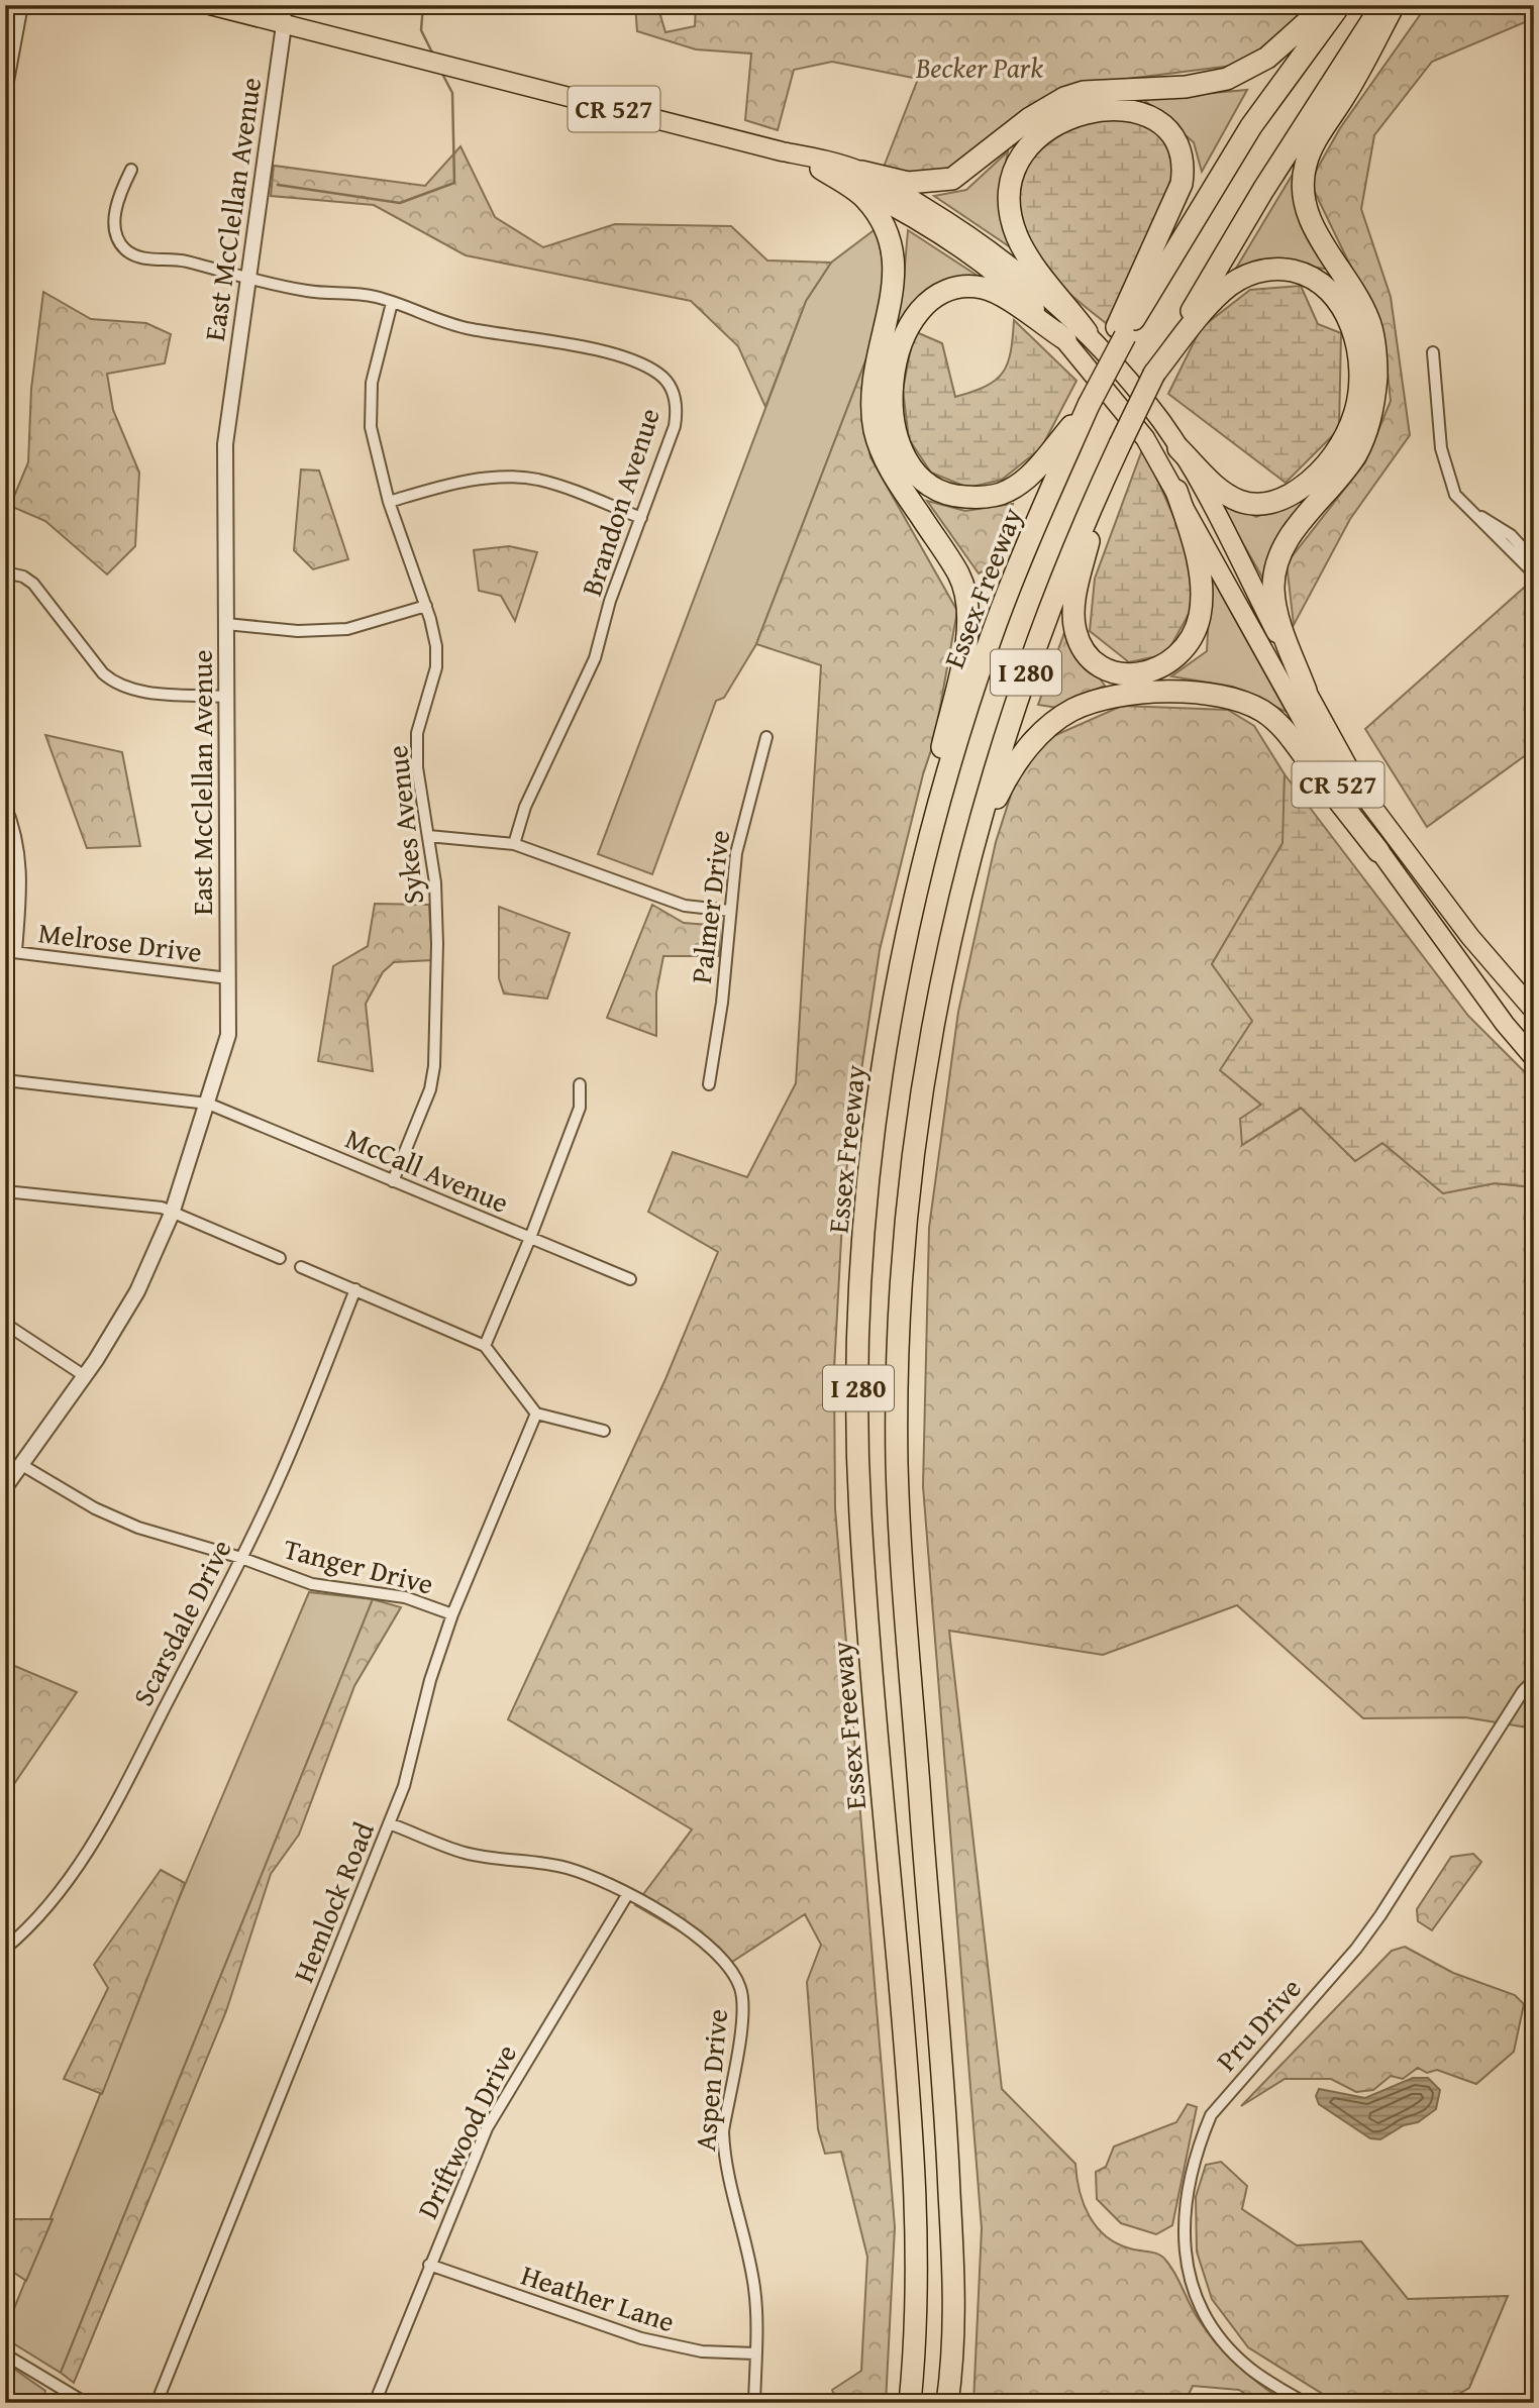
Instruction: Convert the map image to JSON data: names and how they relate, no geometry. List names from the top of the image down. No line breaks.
{"streets":{"highway":["Essex Freeway","I 280"],"main road":["CR 527"],"street":["East McClellan Avenue","Brandon Avenue","Sykes Avenue","Palmer Drive","Melrose Drive","McCall Avenue","Tanger Drive","Scarsdale Drive","Hemlock Road","Pru Drive","Aspen Drive","Driftwood Drive","Heather Lane"]},"crossings":[["CR 527","East McClellan Avenue"],["East McClellan Avenue","Brandon Avenue"],["East McClellan Avenue","Melrose Drive"],["East McClellan Avenue","McCall Avenue"],["East McClellan Avenue","Tanger Drive"],["Brandon Avenue","Sykes Avenue"],["Sykes Avenue","McCall Avenue"],["Tanger Drive","Scarsdale Drive"],["Tanger Drive","Hemlock Road"],["Hemlock Road","Aspen Drive"],["Aspen Drive","Driftwood Drive"],["Aspen Drive","Heather Lane"],["Driftwood Drive","Heather Lane"]],"parks":["Becker Park"]}
